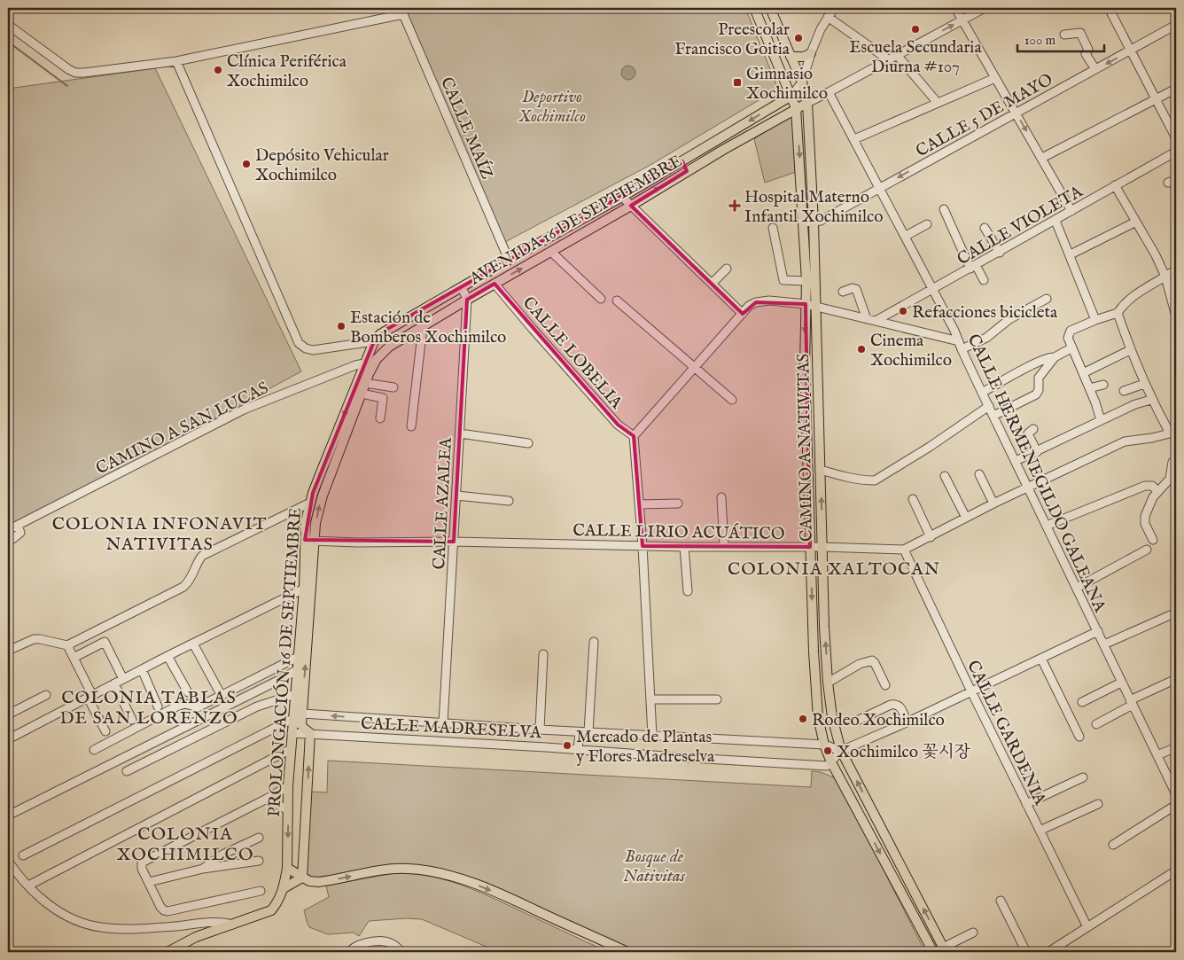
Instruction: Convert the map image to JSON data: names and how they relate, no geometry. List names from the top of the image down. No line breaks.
{"streets":{"main road":["AVENIDA 16 DE SEPTIEMBRE","CAMINO A NATIVITAS","PROLONGACIÓN 16 DE SEPTIEMBRE"],"street":["CALLE 5 DE MAYO","CALLE MAÍZ","CALLE VIOLETA","CALLE LOBELIA","CAMINO A SAN LUCAS","CALLE HERMENEGILDO GALEANA","CALLE AZALEA","CALLE LIRIO ACUÁTICO","CALLE MADRESELVA","CALLE GARDENIA"]},"crossings":[["CALLE 5 DE MAYO","CAMINO A NATIVITAS"],["CALLE 5 DE MAYO","CALLE HERMENEGILDO GALEANA"],["CALLE MAÍZ","AVENIDA 16 DE SEPTIEMBRE"],["AVENIDA 16 DE SEPTIEMBRE","CALLE LOBELIA"],["AVENIDA 16 DE SEPTIEMBRE","CAMINO A SAN LUCAS"],["AVENIDA 16 DE SEPTIEMBRE","CAMINO A NATIVITAS"],["AVENIDA 16 DE SEPTIEMBRE","CALLE AZALEA"],["AVENIDA 16 DE SEPTIEMBRE","PROLONGACIÓN 16 DE SEPTIEMBRE"],["CALLE VIOLETA","CALLE HERMENEGILDO GALEANA"],["CAMINO A SAN LUCAS","PROLONGACIÓN 16 DE SEPTIEMBRE"],["CAMINO A NATIVITAS","CALLE LIRIO ACUÁTICO"],["CAMINO A NATIVITAS","CALLE MADRESELVA"],["CALLE HERMENEGILDO GALEANA","CALLE LIRIO ACUÁTICO"],["CALLE AZALEA","CALLE LIRIO ACUÁTICO"],["CALLE AZALEA","CALLE MADRESELVA"],["CALLE LIRIO ACUÁTICO","PROLONGACIÓN 16 DE SEPTIEMBRE"],["CALLE LIRIO ACUÁTICO","CALLE GARDENIA"],["PROLONGACIÓN 16 DE SEPTIEMBRE","CALLE MADRESELVA"]],"districts":["COLONIA INFONAVIT NATIVITAS","COLONIA XALTOCAN","COLONIA TABLAS DE SAN LORENZO","COLONIA XOCHIMILCO"],"parks":["Deportivo Xochimilco","Bosque de Nativitas"],"places":{"other":["Escuela Secundaria Diurna #107","Preescolar Francisco Goitia","Clínica Periférica Xochimilco","Depósito Vehicular Xochimilco","Refacciones bicicleta","Estación de Bomberos Xochimilco","Cinema Xochimilco","Rodeo Xochimilco","Mercado de Plantas y Flores Madreselva","Xochimilco 꽃시장"],"transit":["Gimnasio Xochimilco"],"health":["Hospital Materno Infantil Xochimilco"]},"scale_bar":"100 m"}
